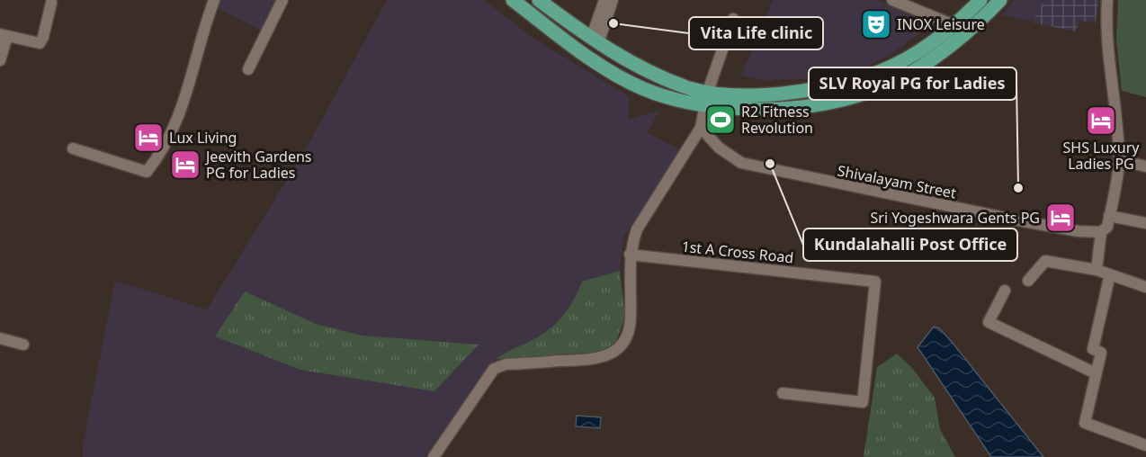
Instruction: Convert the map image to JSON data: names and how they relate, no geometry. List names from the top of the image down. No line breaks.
{"streets":{"street":["Shivalayam Street","1st A Cross Road"]},"places":{"other":["Vita Life clinic","Kundalahalli Post Office","SLV Royal PG for Ladies"],"theatre":["INOX Leisure"],"sports":["R2 Fitness Revolution"],"hotel":["SHS Luxury Ladies PG","Lux Living","Jeevith Gardens PG for Ladies","Sri Yogeshwara Gents PG"]}}
